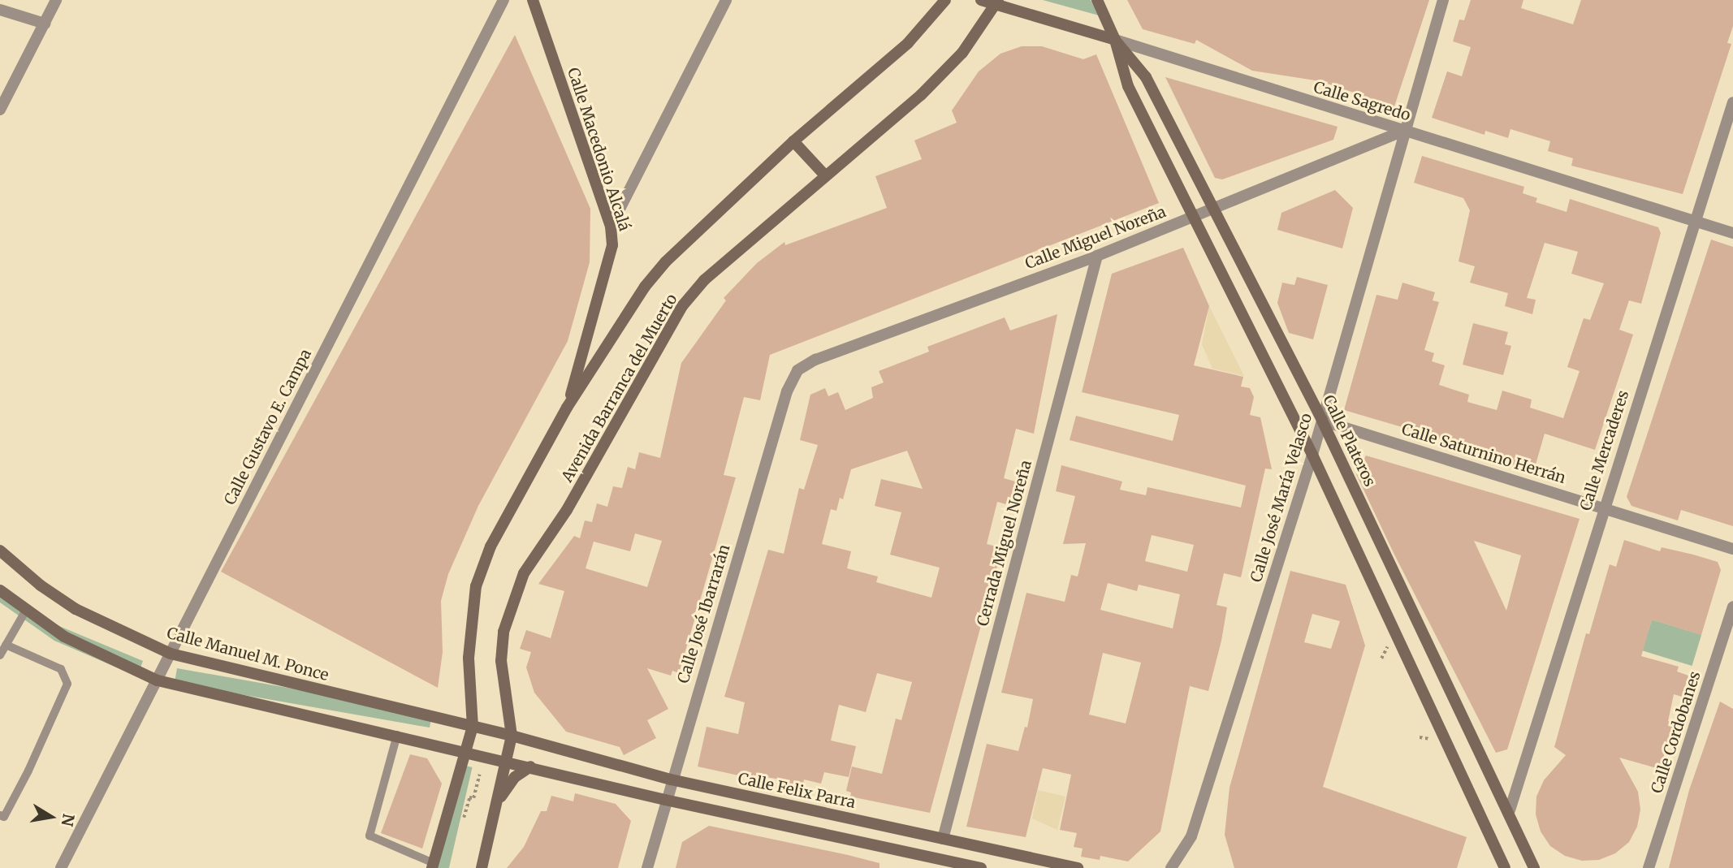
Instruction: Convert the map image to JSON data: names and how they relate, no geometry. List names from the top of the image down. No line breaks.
{"streets":{"street":["Calle Sagredo","Calle Macedonio Alcalá","Calle Miguel Noreña","Avenida Barranca del Muerto","Calle Gustavo E. Campa","Calle Plateros","Calle Mercaderes","Calle Saturnino Herrán","Calle José María Velasco","Cerrada Miguel Noreña","Calle José Ibarrarán","Calle Manuel M. Ponce","Calle Cordobanes","Calle Felix Parra"]},"crossings":[["Calle Sagredo","Calle Miguel Noreña"],["Calle Sagredo","Avenida Barranca del Muerto"],["Calle Sagredo","Calle Plateros"],["Calle Sagredo","Calle Mercaderes"],["Calle Sagredo","Calle José María Velasco"],["Calle Macedonio Alcalá","Avenida Barranca del Muerto"],["Calle Miguel Noreña","Calle Plateros"],["Calle Miguel Noreña","Calle José María Velasco"],["Calle Miguel Noreña","Cerrada Miguel Noreña"],["Calle Miguel Noreña","Calle José Ibarrarán"],["Avenida Barranca del Muerto","Calle Manuel M. Ponce"],["Avenida Barranca del Muerto","Calle Felix Parra"],["Calle Gustavo E. Campa","Calle Manuel M. Ponce"],["Calle Plateros","Calle Mercaderes"],["Calle Plateros","Calle Saturnino Herrán"],["Calle Plateros","Calle José María Velasco"],["Calle Mercaderes","Calle Saturnino Herrán"],["Calle Saturnino Herrán","Calle José María Velasco"],["Cerrada Miguel Noreña","Calle Felix Parra"],["Calle José Ibarrarán","Calle Felix Parra"],["Calle Manuel M. Ponce","Calle Felix Parra"]],"north":"right"}
